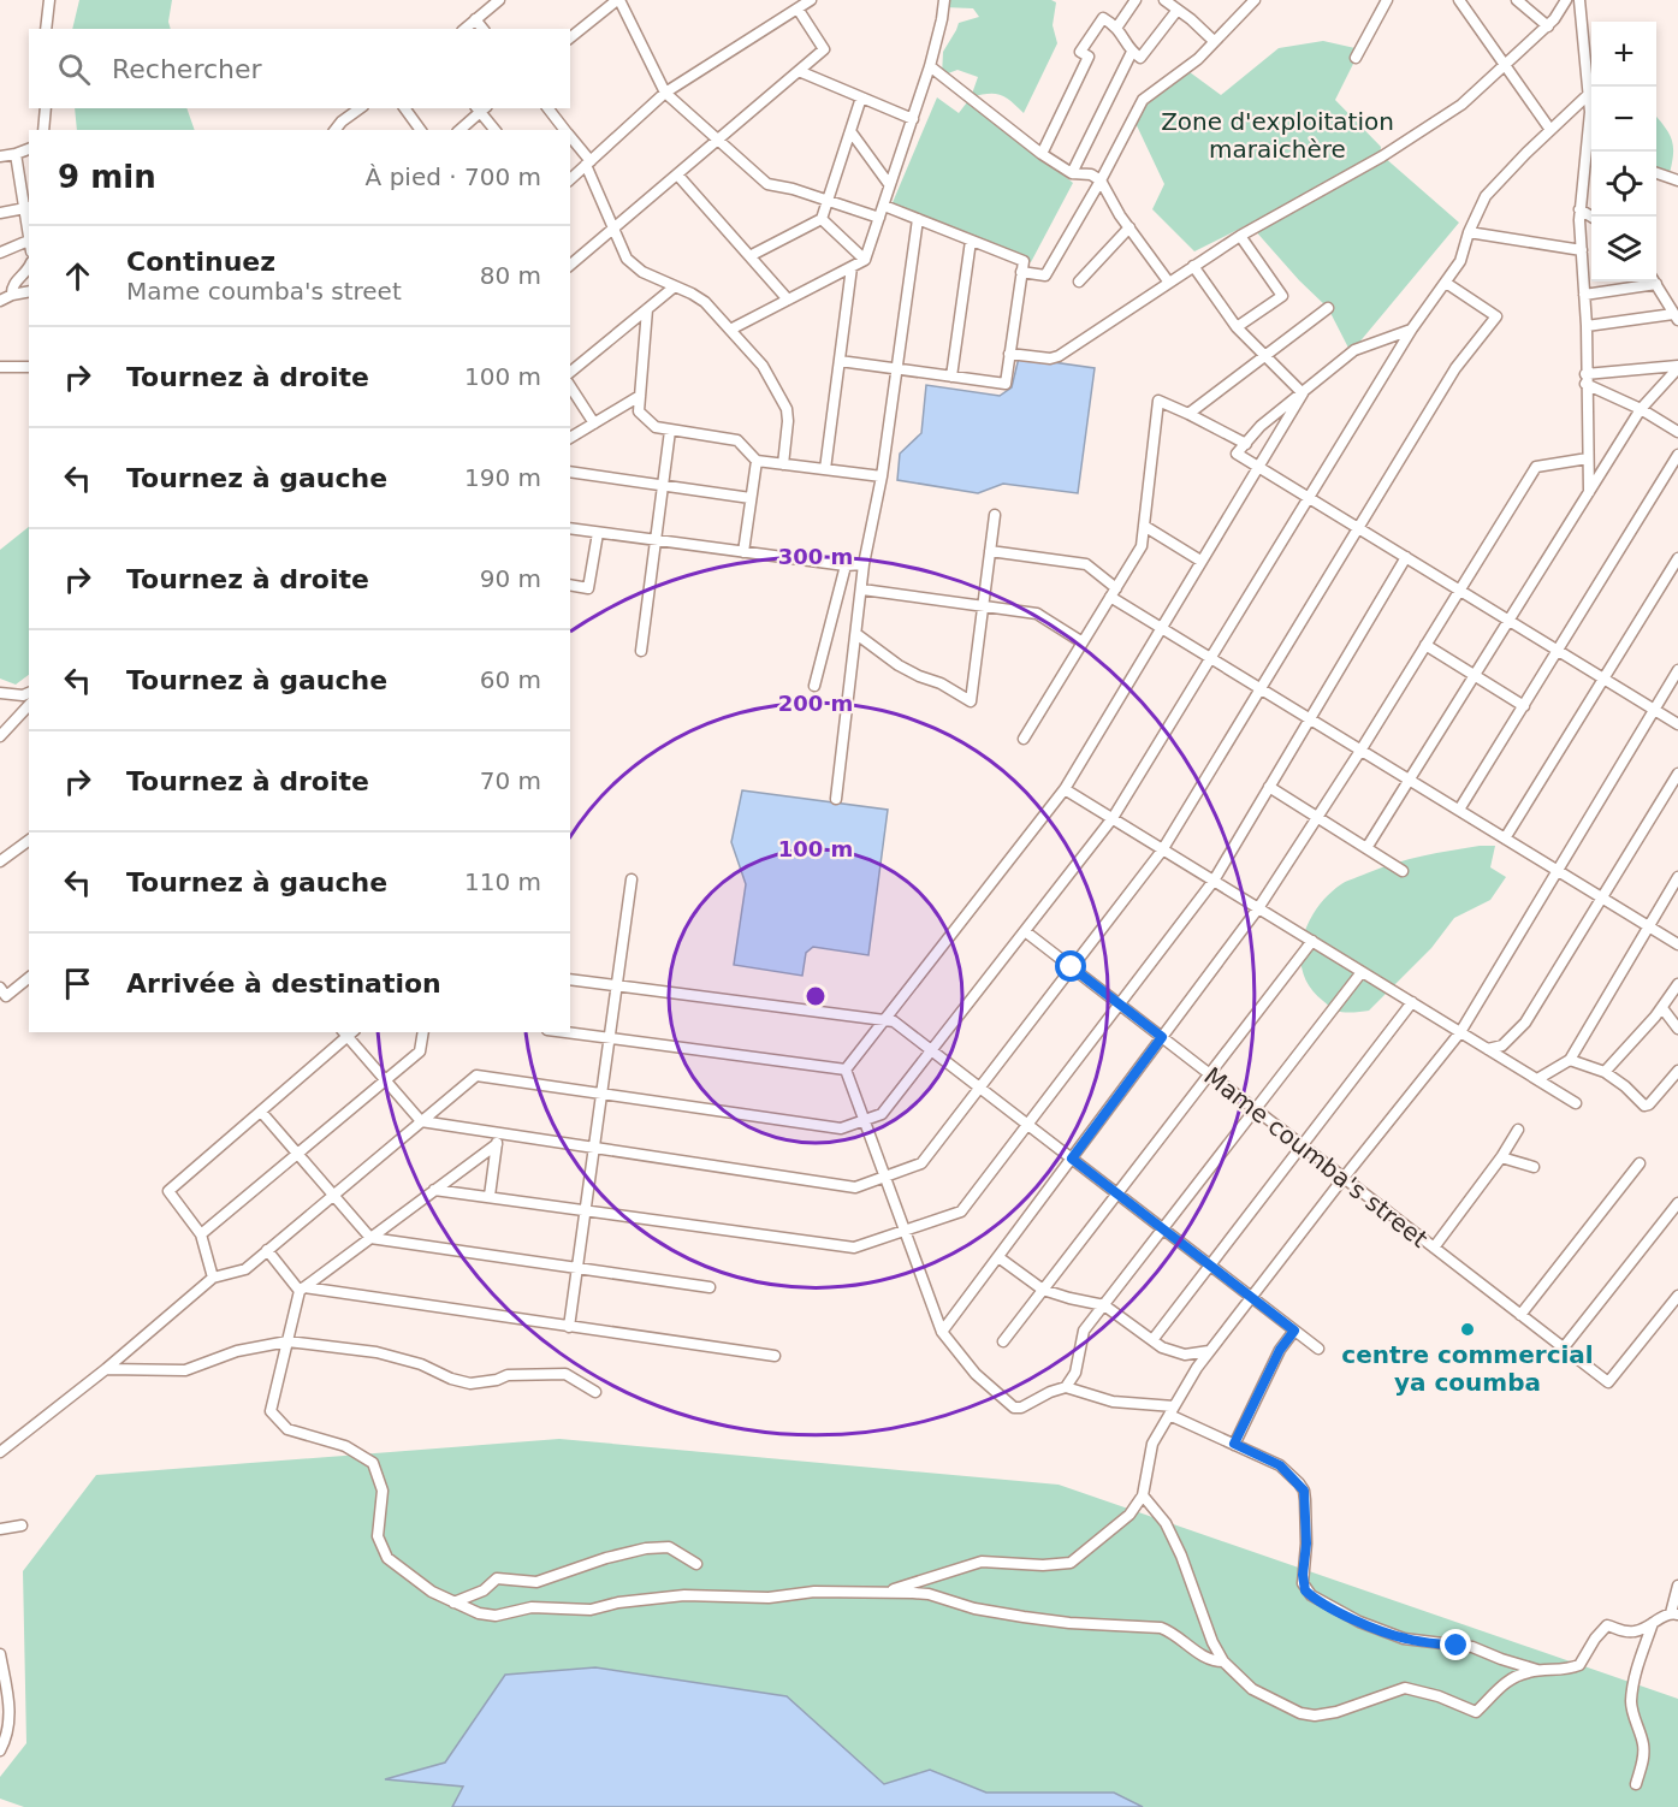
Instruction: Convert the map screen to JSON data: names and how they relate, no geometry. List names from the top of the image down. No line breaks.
{"streets":{"street":["Mame coumba's street"]},"parks":["Zone d'exploitation maraichère"],"places":["centre commercial ya coumba"],"page":{"map_buttons":["+","−"],"search":"Rechercher","heading":["9 min","À pied · 700 m"],"list":[["Continuez","Mame coumba's street","80 m"],["Tournez à droite","100 m"],["Tournez à gauche","190 m"],["Tournez à droite","90 m"],["Tournez à gauche","60 m"],["Tournez à droite","70 m"],["Tournez à gauche","110 m"],"Arrivée à destination"]},"rings":["300 m","200 m","100 m"]}
